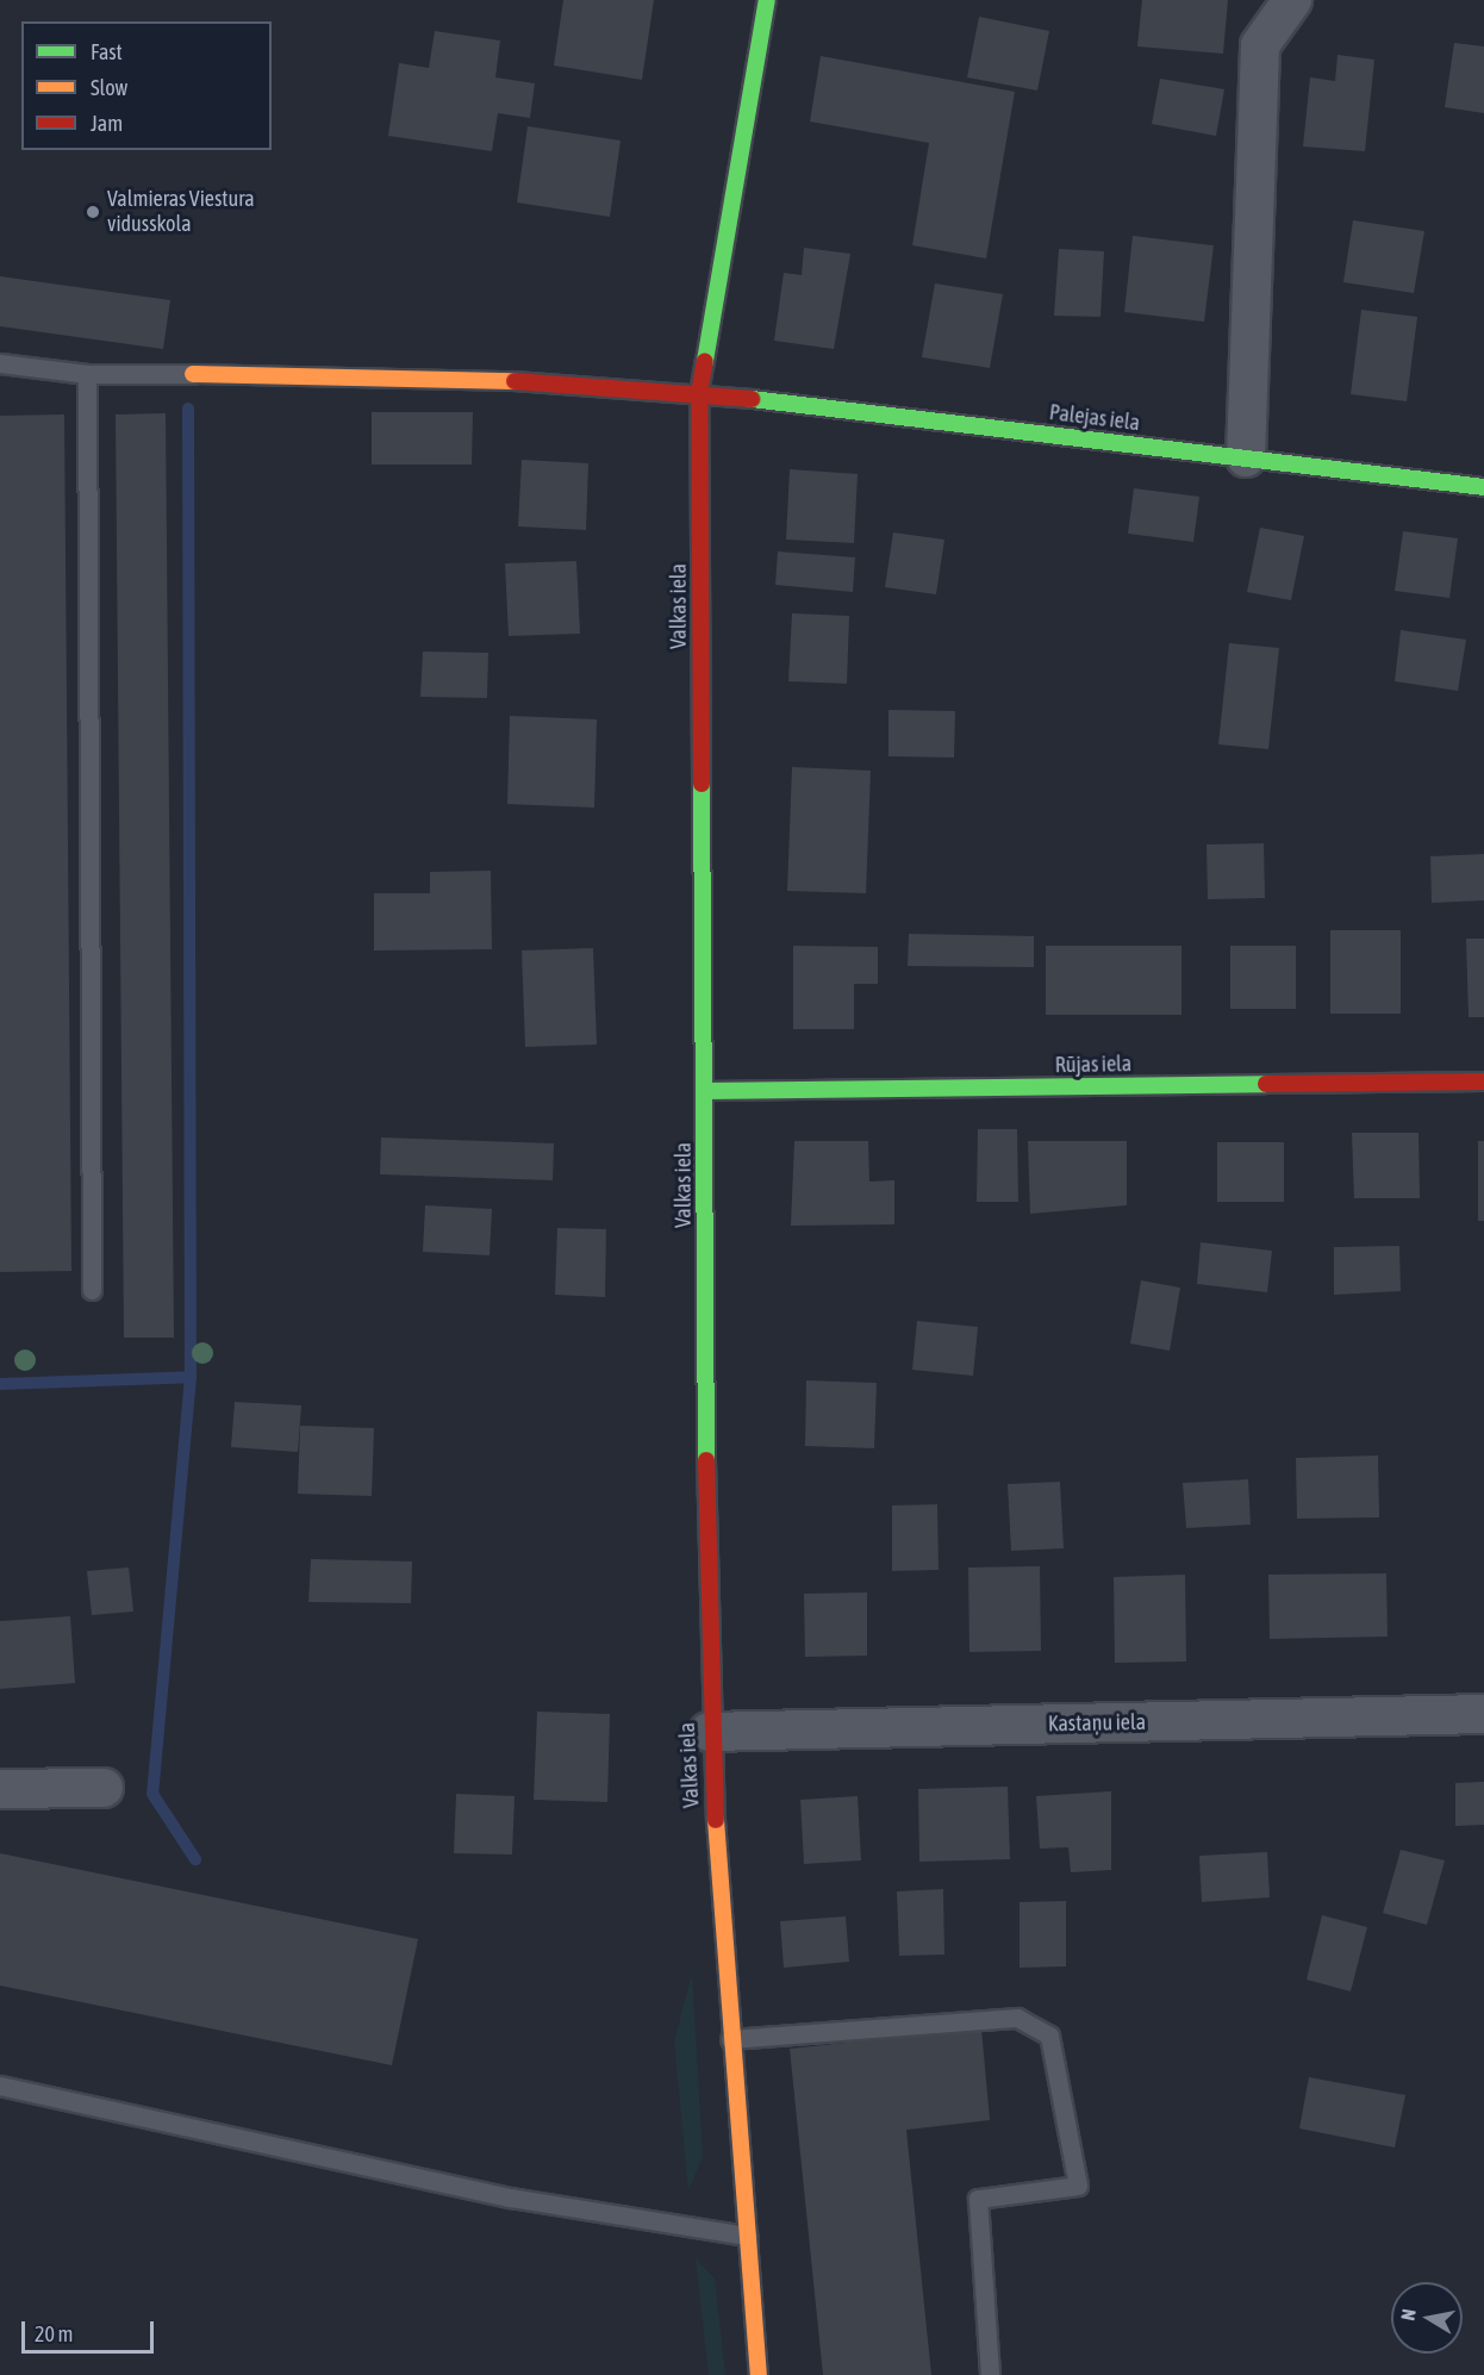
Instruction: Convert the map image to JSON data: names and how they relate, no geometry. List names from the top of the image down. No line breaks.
{"streets":{"main road":["Palejas iela","Valkas iela","Rūjas iela"],"street":["Kastaņu iela"]},"crossings":[["Palejas iela","Valkas iela"],["Valkas iela","Rūjas iela"],["Valkas iela","Kastaņu iela"]],"places":["Valmieras Viestura vidusskola"],"legend":["Fast","Slow","Jam"],"scale_bar":"20 m","north":"left"}
